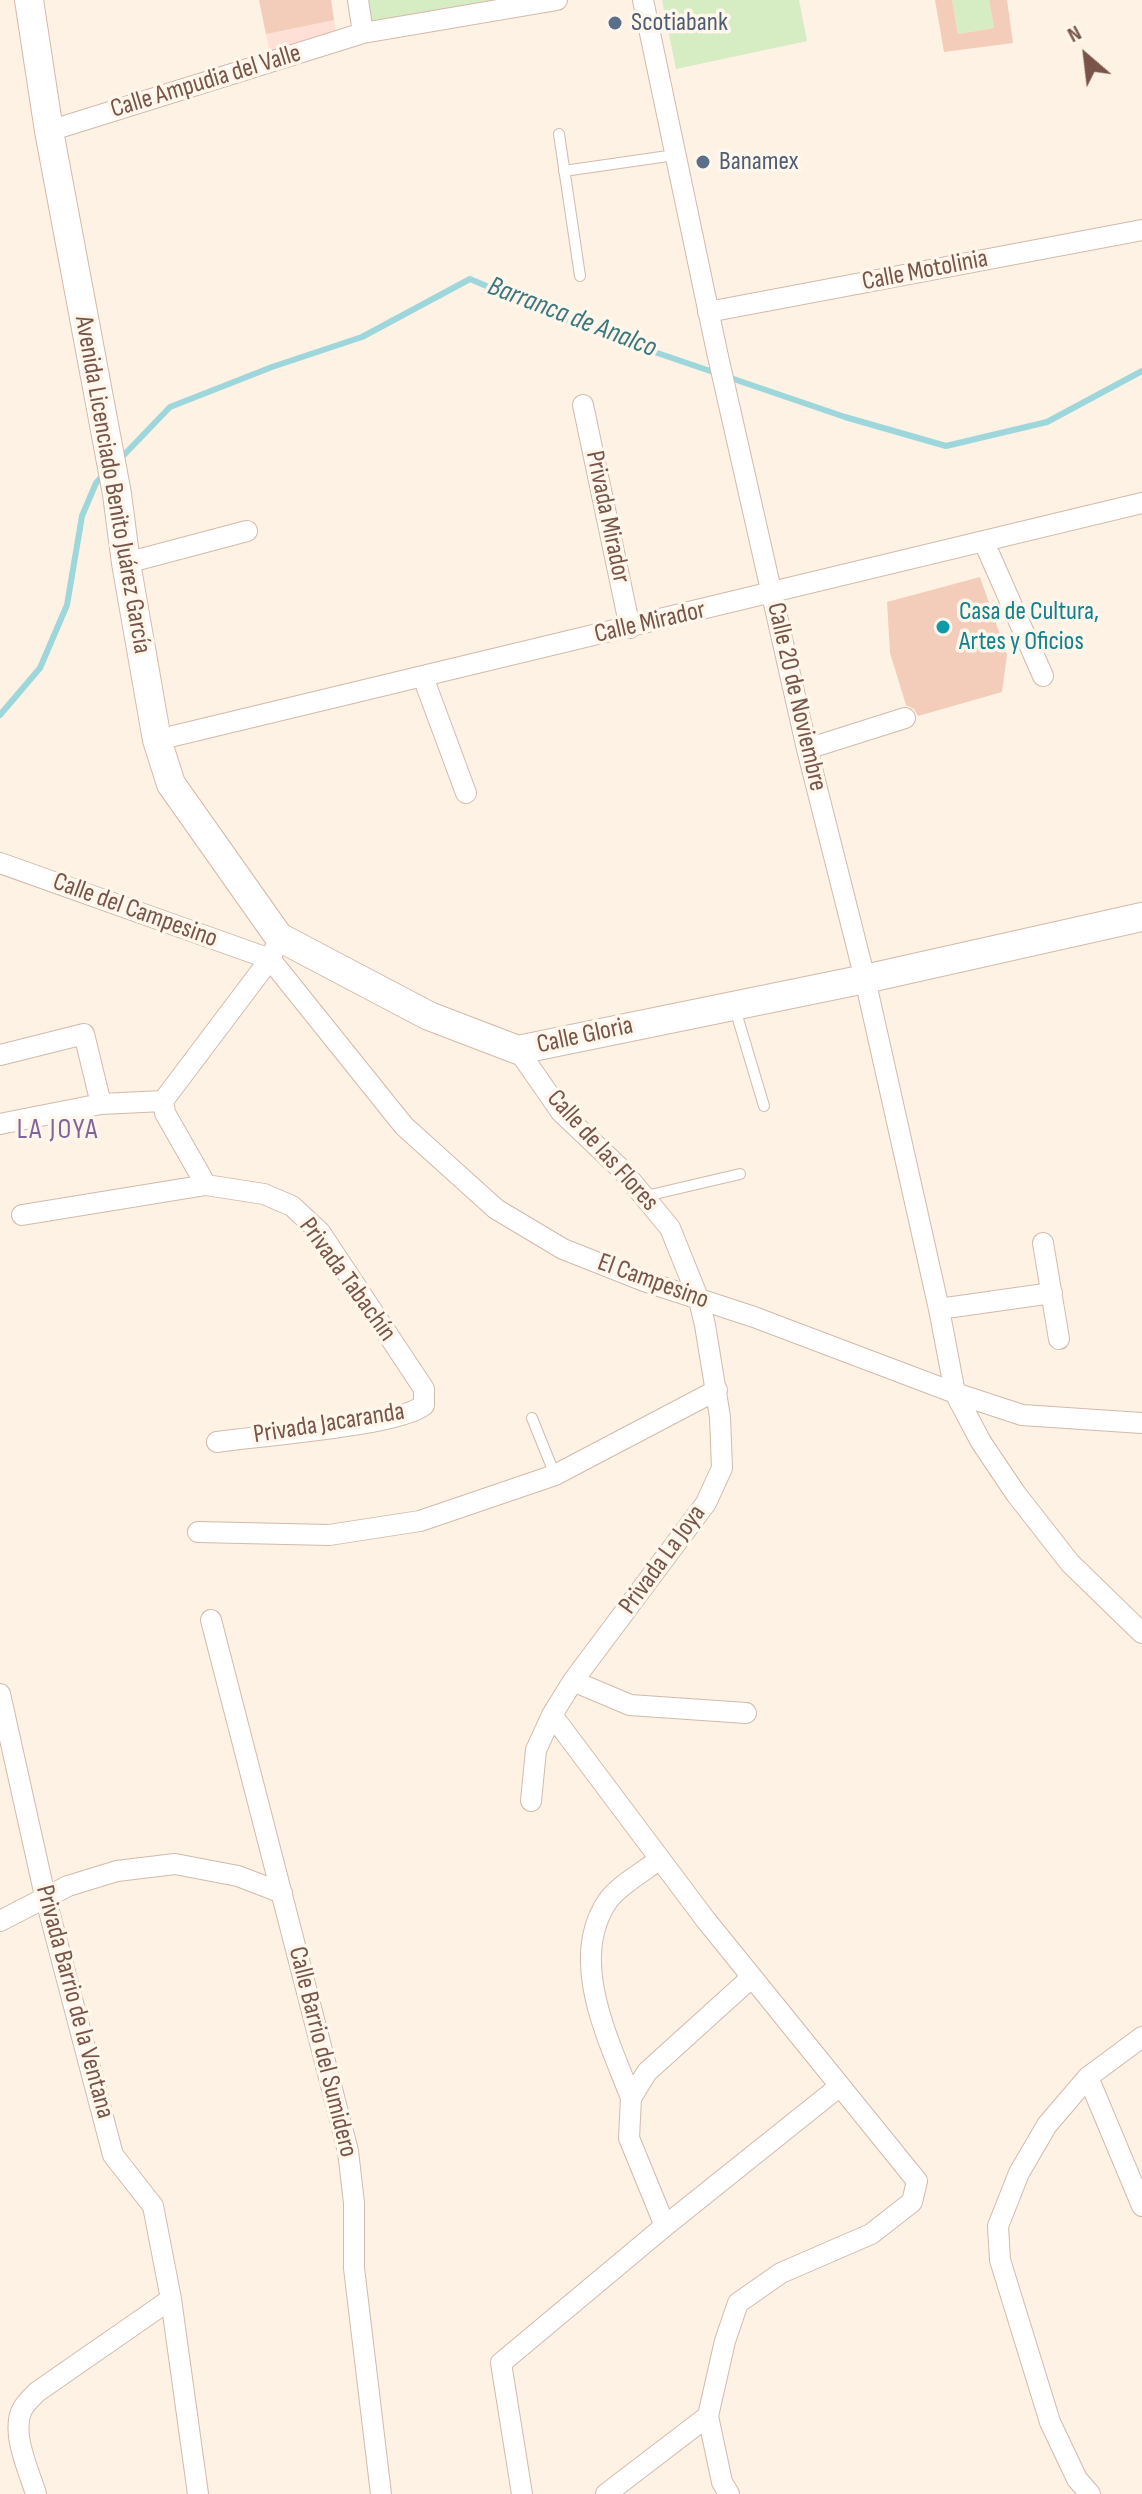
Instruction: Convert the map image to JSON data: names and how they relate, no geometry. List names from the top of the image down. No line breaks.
{"streets":{"main road":["Avenida Licenciado Benito Juárez García","Calle Gloria"],"street":["Calle Ampudia del Valle","Calle Motolinia","Privada Mirador","Calle Mirador","Calle 20 de Noviembre","Calle del Campesino","Calle de las Flores","Privada Tabachín","El Campesino","Privada Jacaranda","Privada La Joya","Privada Barrio de la Ventana","Calle Barrio del Sumidero"]},"crossings":[["Calle Ampudia del Valle","Avenida Licenciado Benito Juárez García"],["Calle Motolinia","Calle 20 de Noviembre"],["Avenida Licenciado Benito Juárez García","Calle Mirador"],["Avenida Licenciado Benito Juárez García","Calle del Campesino"],["Avenida Licenciado Benito Juárez García","Calle Gloria"],["Avenida Licenciado Benito Juárez García","El Campesino"],["Privada Mirador","Calle Mirador"],["Calle Mirador","Calle 20 de Noviembre"],["Calle 20 de Noviembre","Calle Gloria"],["Calle 20 de Noviembre","El Campesino"],["Calle del Campesino","Calle Gloria"],["Calle del Campesino","El Campesino"],["Calle Gloria","Calle de las Flores"],["Calle Gloria","El Campesino"],["Calle de las Flores","El Campesino"],["Calle de las Flores","Privada La Joya"],["Privada Tabachín","Privada Jacaranda"],["El Campesino","Privada La Joya"]],"districts":["LA JOYA"],"water":["Barranca de Analco"],"places":["Scotiabank","Banamex","Casa de Cultura, Artes y Oficios"],"north":"top left"}
